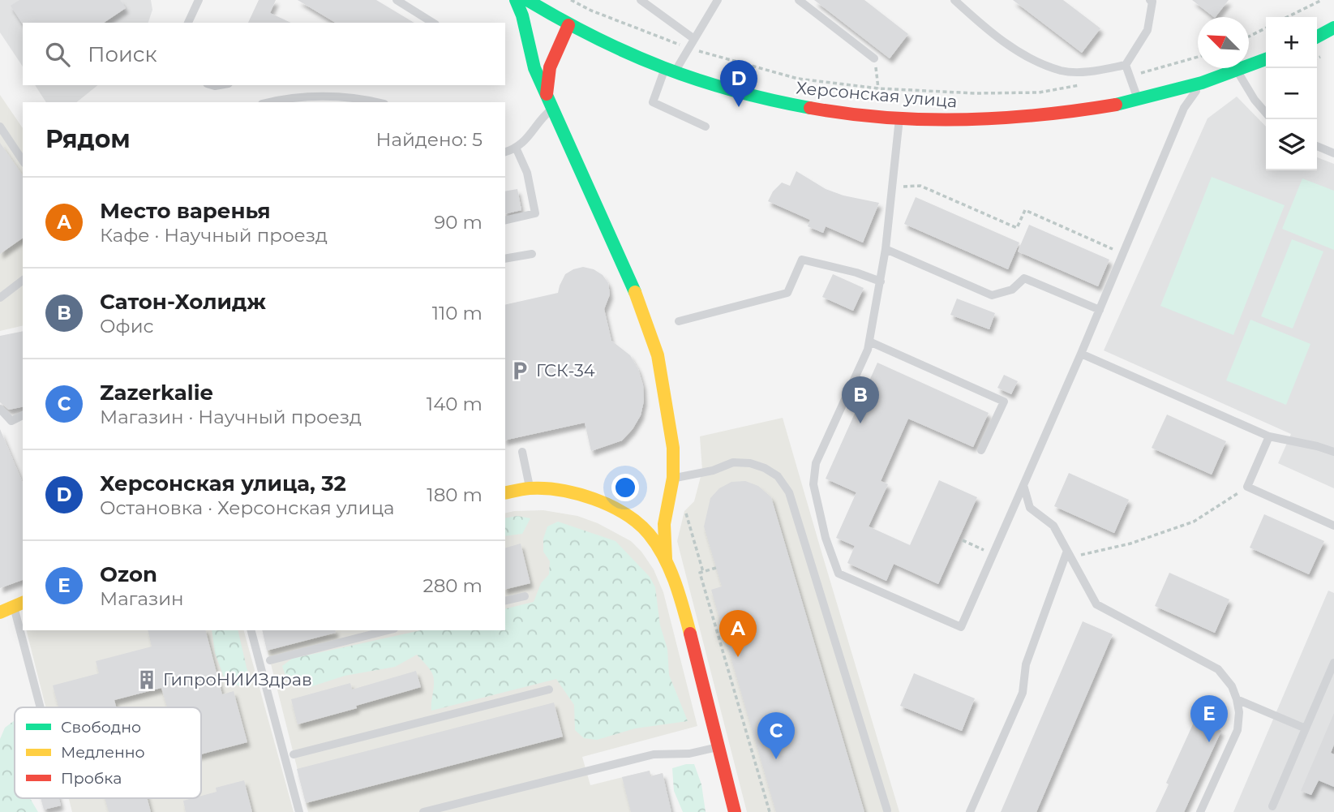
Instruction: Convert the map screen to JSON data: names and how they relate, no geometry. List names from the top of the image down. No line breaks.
{"streets":{"street":["Херсонская улица"]},"places":{"parking":["ГСК-34"],"building":["ГипроНИИЗдрав"]},"legend":["Свободно","Медленно","Пробка"],"north":"top left","page":{"map_buttons":["+","−"],"search":"Поиск","pins":["D","B","A","E","C"],"heading":["Рядом","Найдено: 5"],"list":[{"mark":"A","name":"Место варенья","note":"Кафе · Научный проезд","value":"90 m"},{"mark":"B","name":"Сатон-Холидж","note":"Офис","value":"110 m"},{"mark":"C","name":"Zazerkalie","note":"Магазин · Научный проезд","value":"140 m"},{"mark":"D","name":"Херсонская улица, 32","note":"Остановка · Херсонская улица","value":"180 m"},{"mark":"E","name":"Ozon","note":"Магазин","value":"280 m"}]}}
